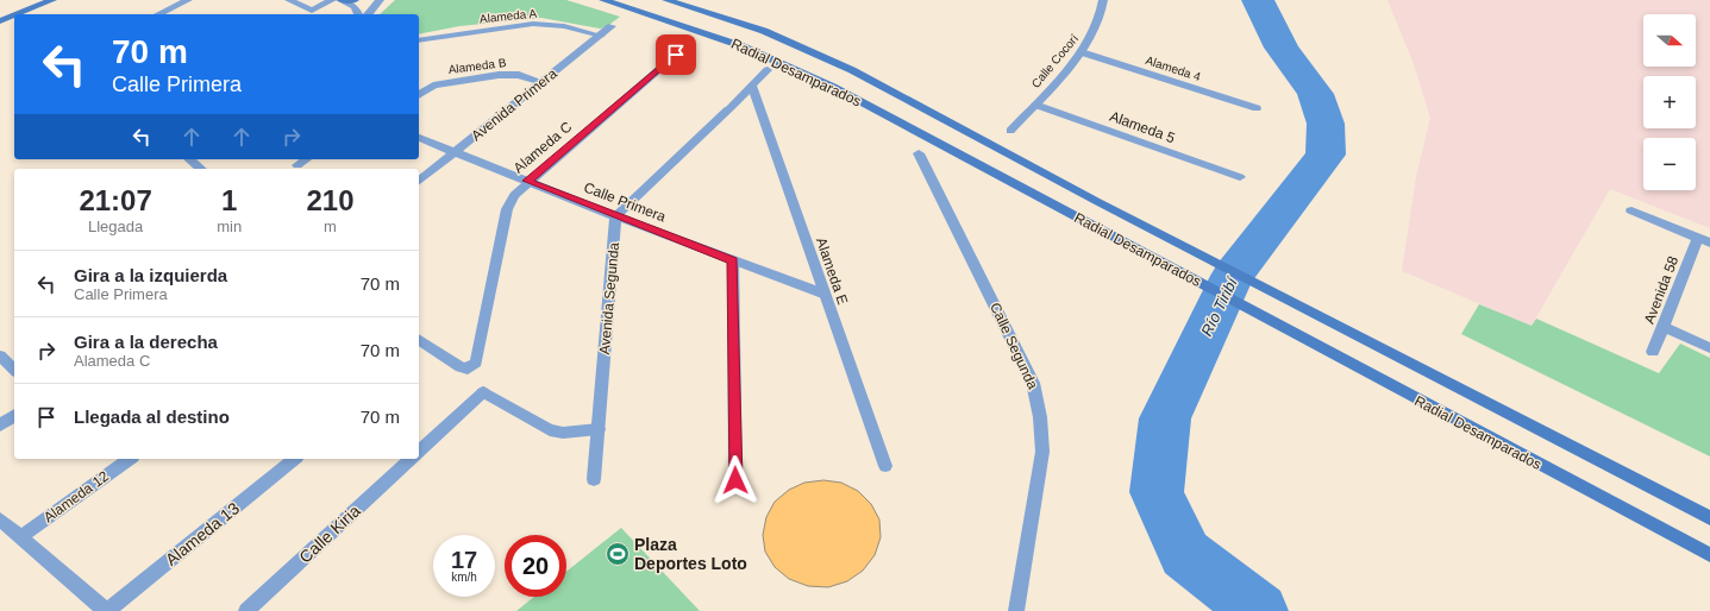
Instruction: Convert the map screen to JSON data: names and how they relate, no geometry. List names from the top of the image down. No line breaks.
{"streets":{"main road":["Radial Desamparados"],"street":["Alameda A","Calle Cocorí","Alameda B","Alameda 4","Avenida Primera","Alameda 5","Alameda C","Calle Primera","Alameda E","Avenida 58","Avenida Segunda","Calle Segunda","Alameda 12","Alameda 13","Calle Kiria"]},"crossings":[["Alameda A","Avenida Primera"],["Calle Cocorí","Alameda 4"],["Calle Cocorí","Alameda 5"],["Alameda B","Avenida Primera"],["Avenida Primera","Calle Primera"],["Alameda C","Calle Primera"],["Calle Primera","Alameda E"],["Calle Primera","Avenida Segunda"]],"water":["Río Tiribí"],"places":{"sports":["Plaza Deportes Loto"]},"north":"right","page":{"map_buttons":["+","−"],"turn":["70 m","Calle Primera"],"eta":["21:07","Llegada","1","min","210","m"],"list":[{"name":"Gira a la izquierda","note":"Calle Primera","value":"70 m"},{"name":"Gira a la derecha","note":"Alameda C","value":"70 m"},{"name":"Llegada al destino","value":"70 m"}],"speed":"17 km/h","limit":"20"}}
